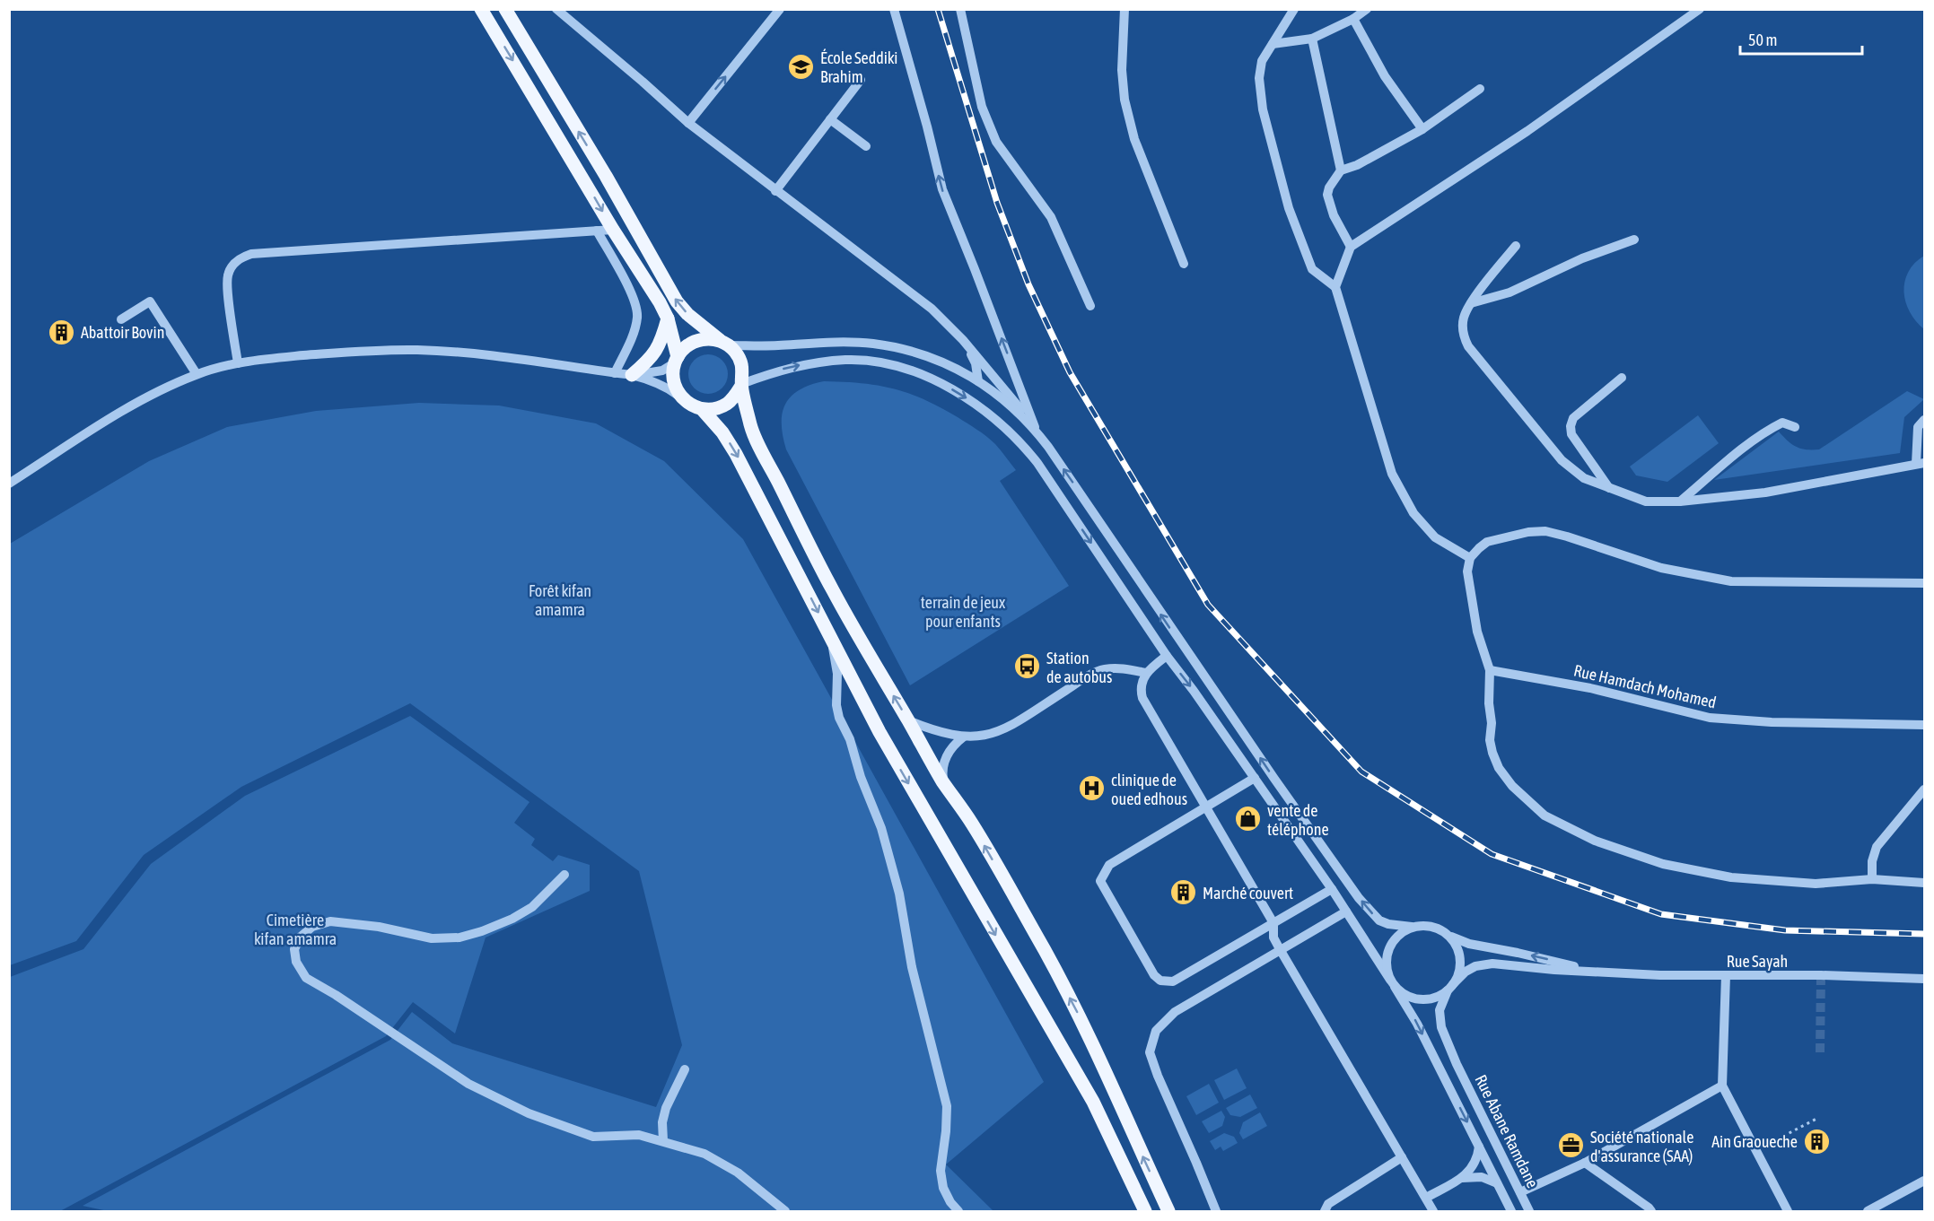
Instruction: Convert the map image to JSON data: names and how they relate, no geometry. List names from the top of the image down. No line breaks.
{"streets":{"street":["Rue Hamdach Mohamed","Rue Sayah","Rue Abane Ramdane"]},"crossings":[["Rue Sayah","Rue Abane Ramdane"]],"parks":["Forêt kifan amamra","terrain de jeux pour enfants","Cimetière kifan amamra"],"places":{"school or university":["École Seddiki Brahim"],"building":["Abattoir Bovin","Marché couvert","Ain Graoueche"],"bus stop":["Station de autobus"],"hospital":["clinique de oued edhous"],"shop":["vente de téléphone"],"office":["Société nationale d'assurance (SAA)"]},"scale_bar":"50 m"}
